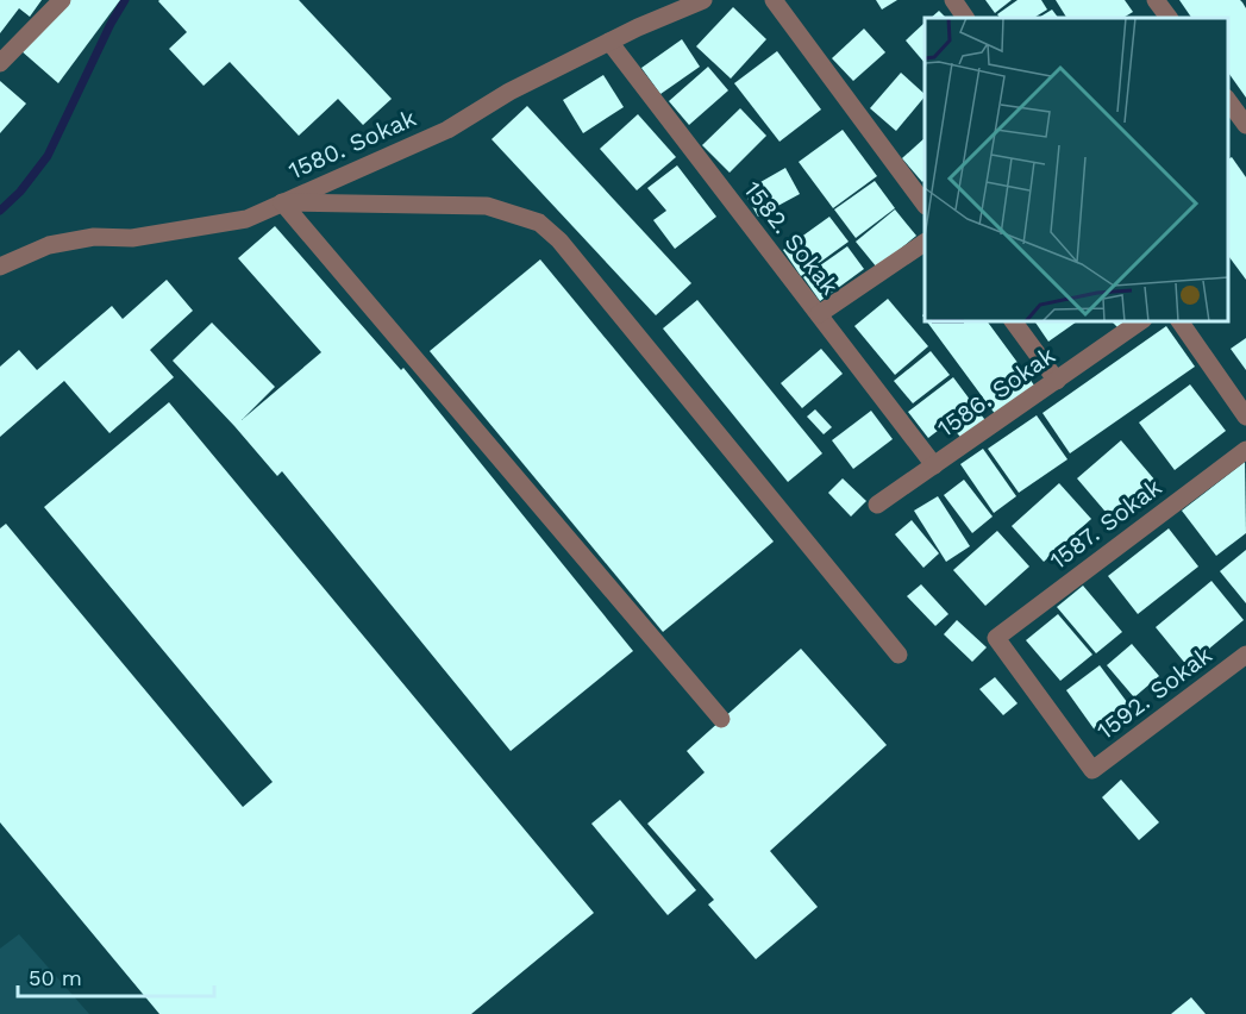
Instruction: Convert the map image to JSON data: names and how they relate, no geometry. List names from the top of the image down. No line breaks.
{"streets":{"street":["1580. Sokak","1582. Sokak","1586. Sokak","1587. Sokak","1592. Sokak"]},"crossings":[["1580. Sokak","1582. Sokak"],["1582. Sokak","1586. Sokak"],["1587. Sokak","1592. Sokak"]],"scale_bar":"50 m"}
